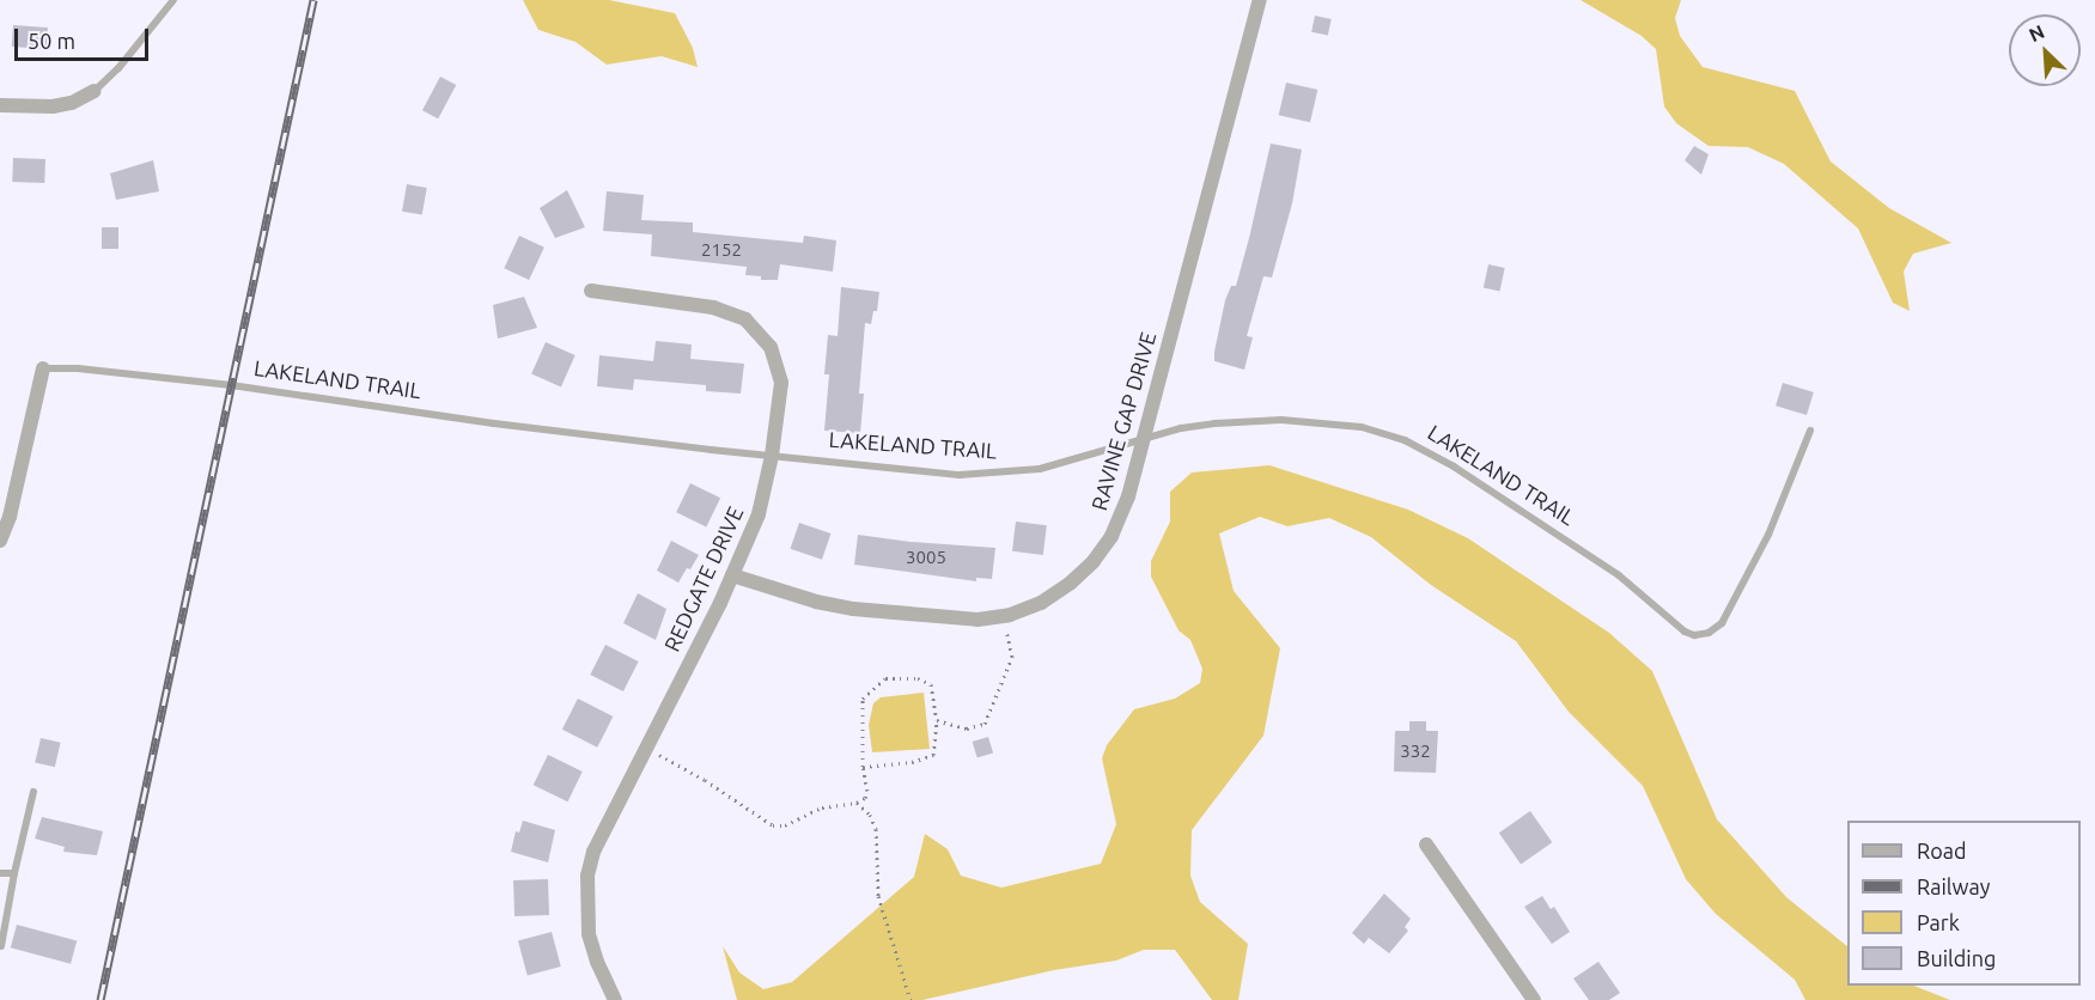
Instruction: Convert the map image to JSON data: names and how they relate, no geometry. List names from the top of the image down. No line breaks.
{"streets":{"street":["LAKELAND TRAIL","RAVINE GAP DRIVE","REDGATE DRIVE"]},"crossings":[["LAKELAND TRAIL","RAVINE GAP DRIVE"],["LAKELAND TRAIL","REDGATE DRIVE"],["RAVINE GAP DRIVE","REDGATE DRIVE"]],"house_numbers":["2152","3005","332"],"legend":["Road","Railway","Park","Building"],"scale_bar":"50 m","north":"top left"}
